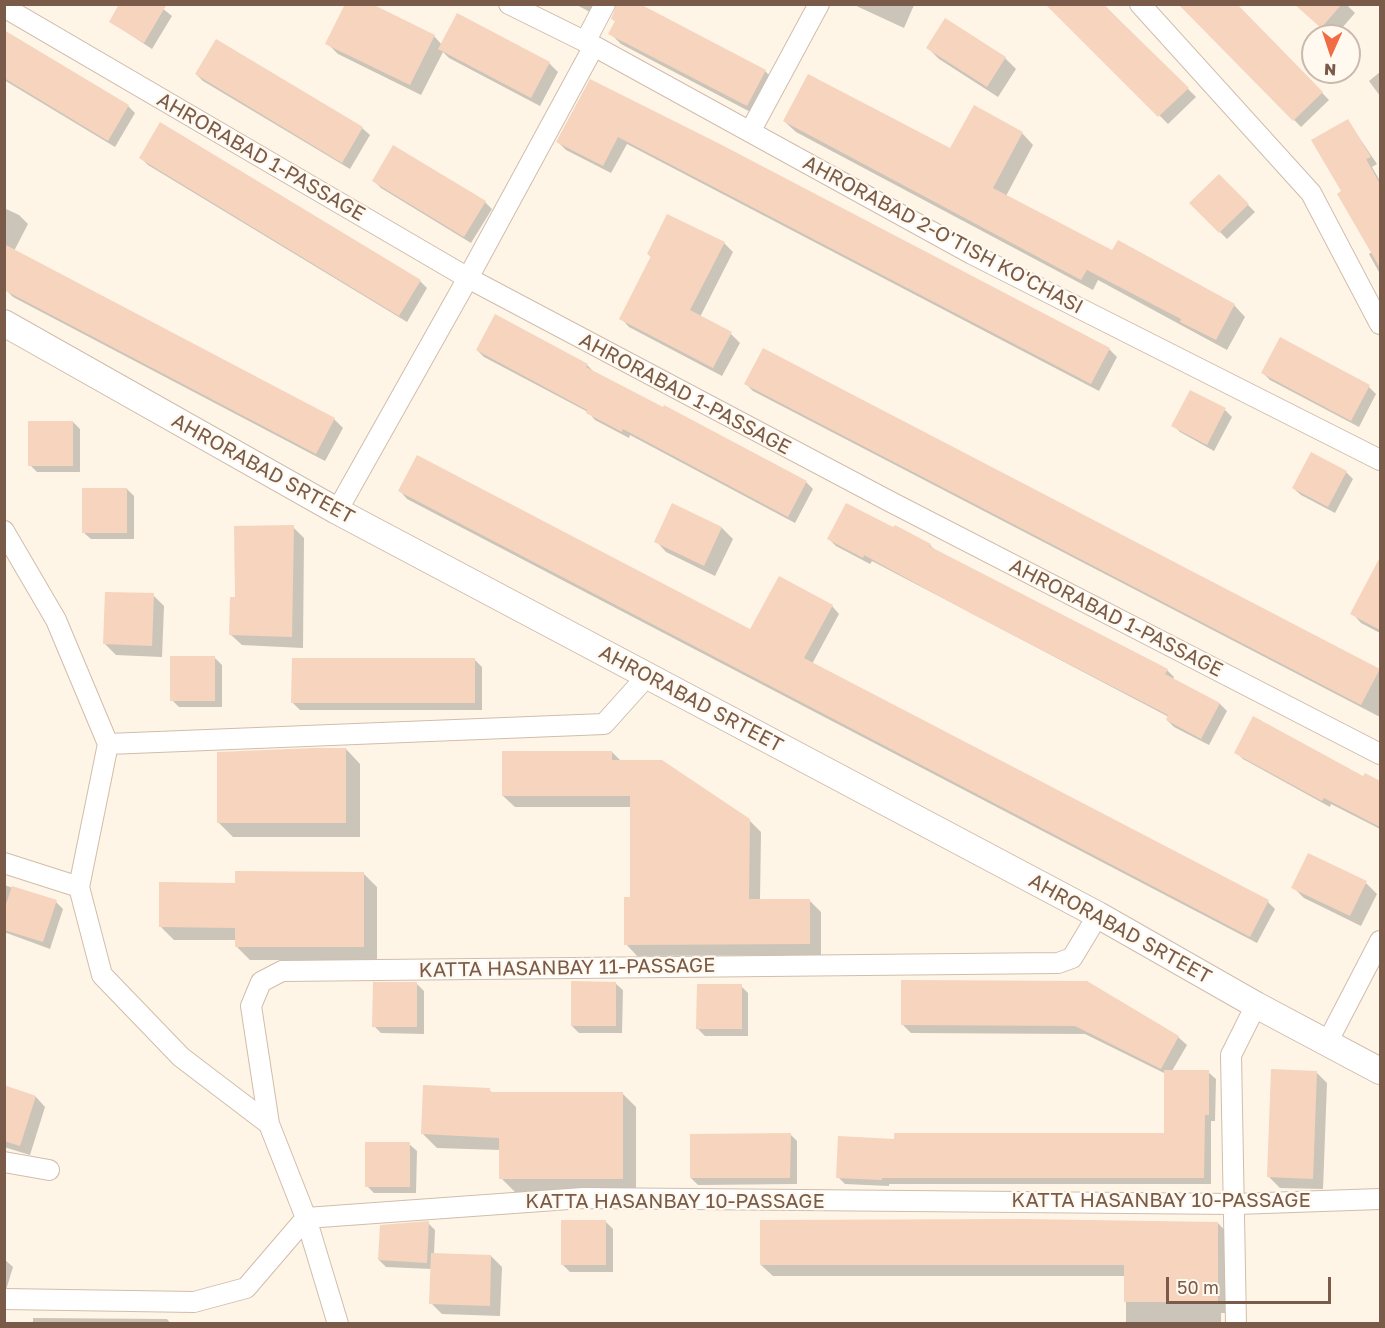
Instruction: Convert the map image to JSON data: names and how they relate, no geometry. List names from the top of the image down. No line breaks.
{"streets":{"street":["AHRORABAD 1-PASSAGE","AHRORABAD 2-O'TISH KO'CHASI","AHRORABAD SRTEET","KATTA HASANBAY 11-PASSAGE","KATTA HASANBAY 10-PASSAGE"]},"crossings":[["AHRORABAD SRTEET","KATTA HASANBAY 11-PASSAGE"],["KATTA HASANBAY 11-PASSAGE","KATTA HASANBAY 10-PASSAGE"]],"scale_bar":"50 m","north":"bottom"}
